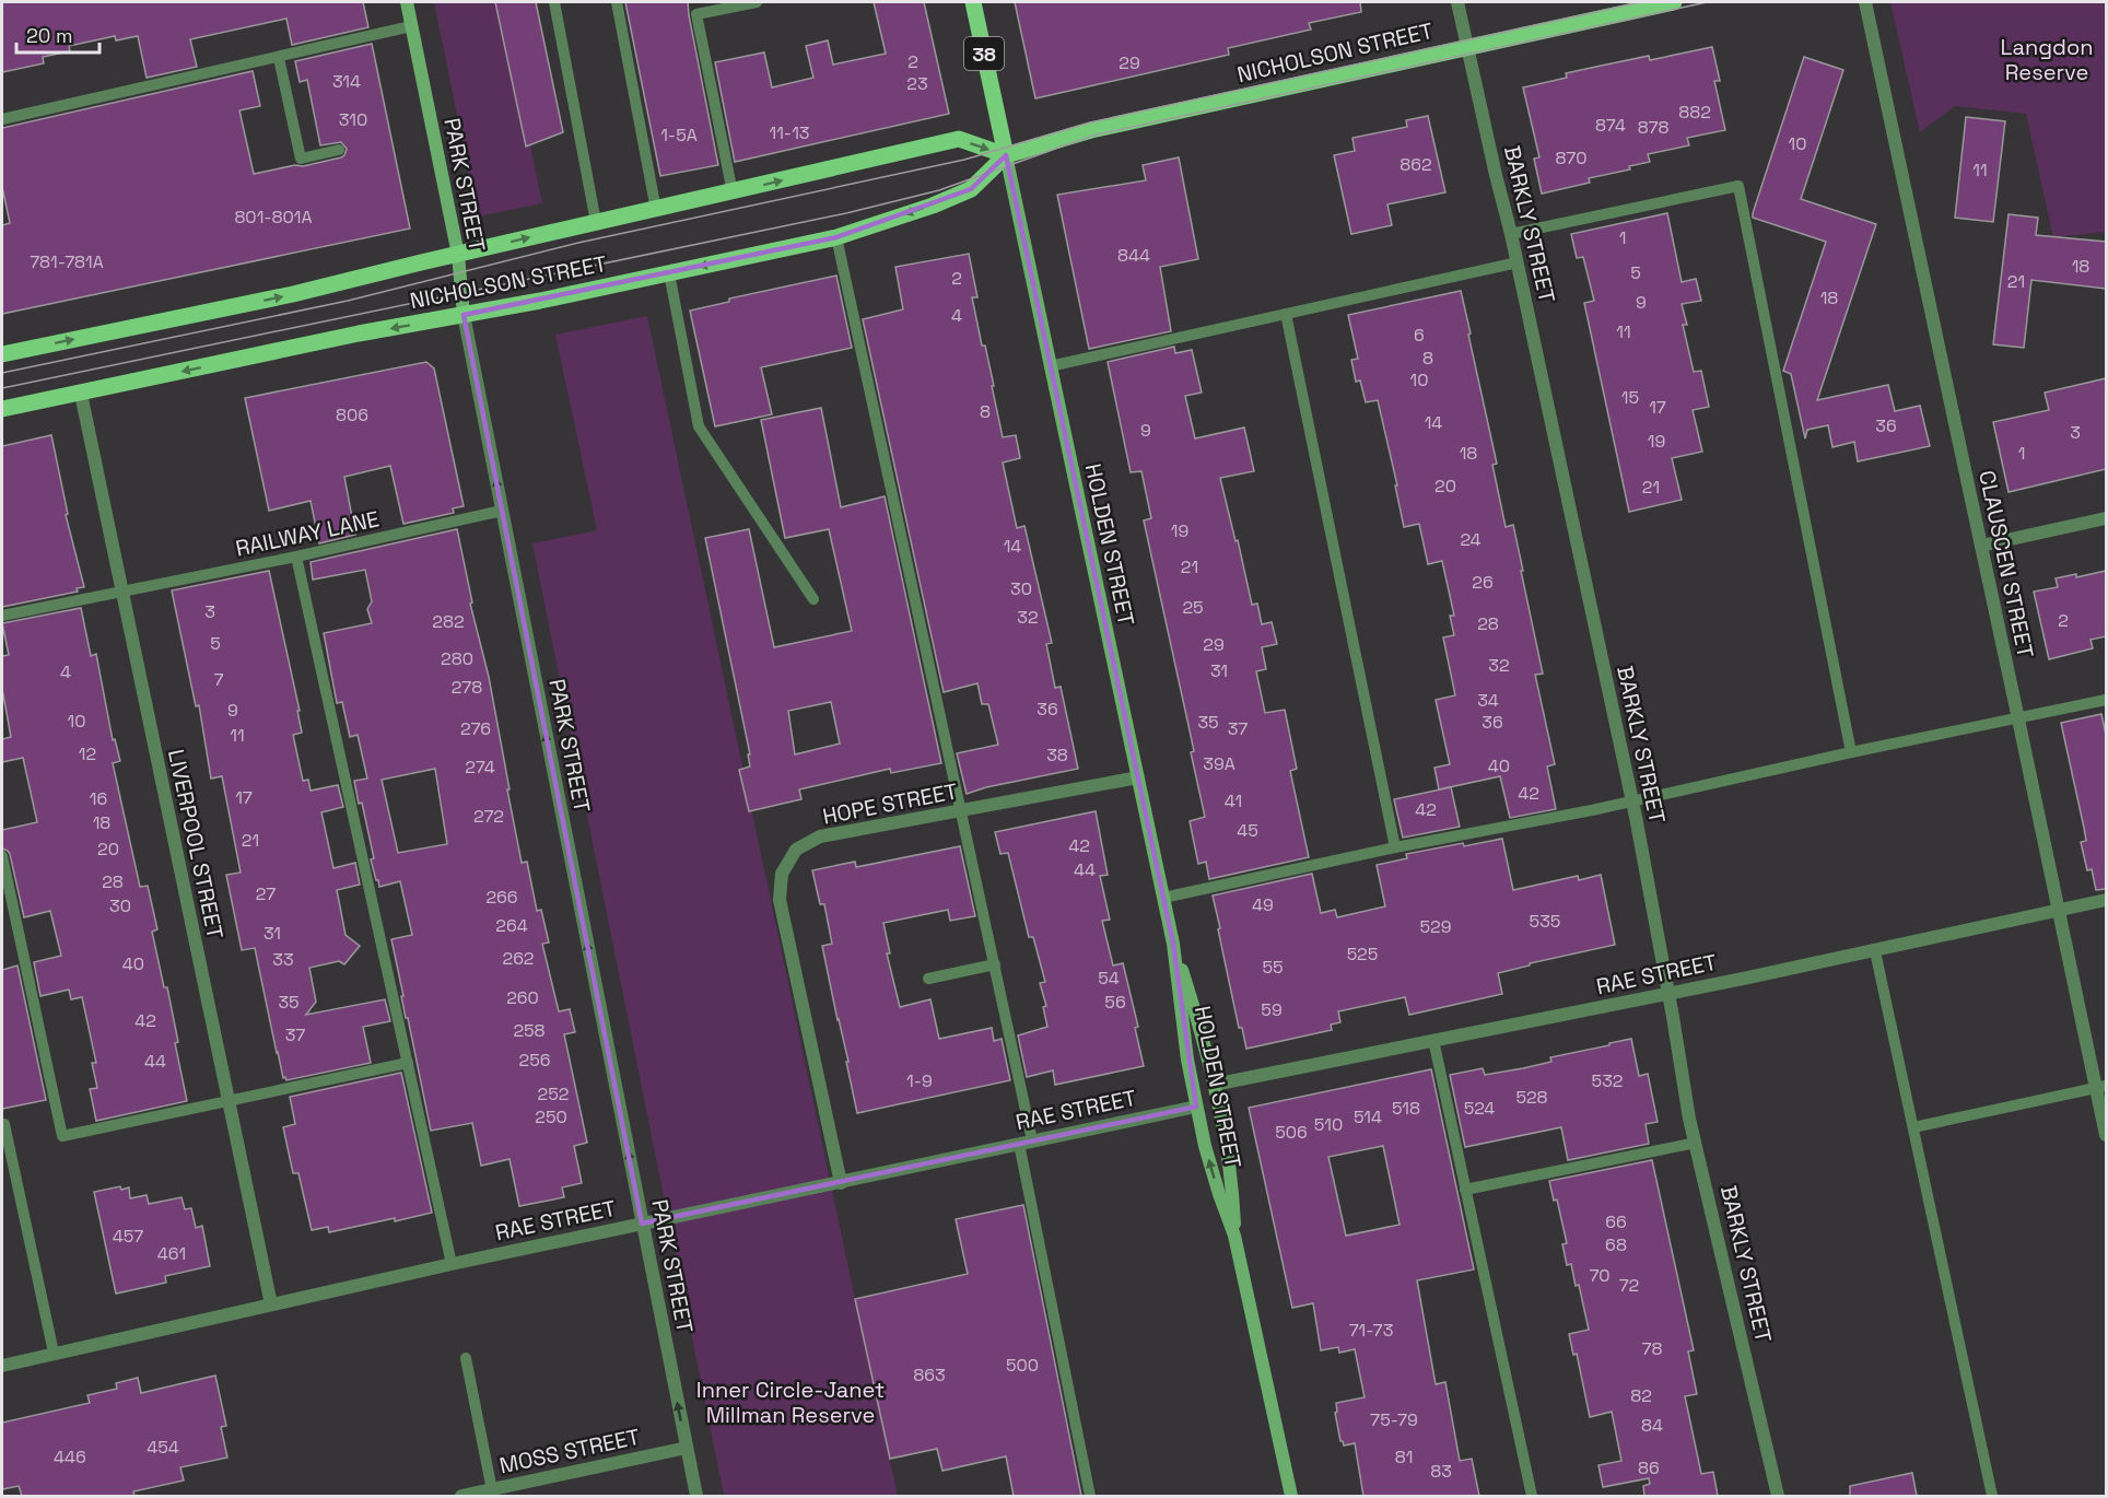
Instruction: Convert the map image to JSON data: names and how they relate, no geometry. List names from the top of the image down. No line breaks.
{"streets":{"main road":["NICHOLSON STREET","38","PARK STREET","HOLDEN STREET"],"street":["BARKLY STREET","CLAUSCEN STREET","HOPE STREET","LIVERPOOL STREET","RAE STREET","MOSS STREET"],"lane":["RAILWAY LANE"]},"crossings":[["NICHOLSON STREET","38"],["NICHOLSON STREET","PARK STREET"],["NICHOLSON STREET","BARKLY STREET"],["NICHOLSON STREET","HOLDEN STREET"],["NICHOLSON STREET","LIVERPOOL STREET"],["38","HOLDEN STREET"],["PARK STREET","RAILWAY LANE"],["PARK STREET","RAE STREET"],["PARK STREET","MOSS STREET"],["BARKLY STREET","RAE STREET"],["RAILWAY LANE","LIVERPOOL STREET"],["HOLDEN STREET","HOPE STREET"],["HOLDEN STREET","RAE STREET"],["CLAUSCEN STREET","RAE STREET"],["HOPE STREET","RAE STREET"],["LIVERPOOL STREET","RAE STREET"]],"one_way":["PARK STREET"],"parks":["Langdon Reserve","Inner Circle-Janet Millman Reserve"],"house_numbers":["2","29","314","23","882","310","874","878","11-13","1-5A","10","870","862","11","801-801A","1","844","781-781A","18","5","2","21","18","9","4","11","6","8","10","15","17","8","806","14","36","9","3","19","18","1","20","21","19","24","14","21","26","30","25","3","32","2","282","28","5","29","280","32","31","4","7","278","34","36","9","10","35","36","276","37","11","12","38","39A","40","274","42","17","16","41","42","272","18","45","21","42","20","44","28","27","266","49","30","535","264","529","31","525","262","33","40","55","54","260","35","56","59","42","258","37","256","44","1-9","532","252","528","518","524","250","514","510","506","66","457","68","461","70","72","71-73","78","500","863","82","75-79","84","454","446","81","86","83"],"scale_bar":"20 m"}
